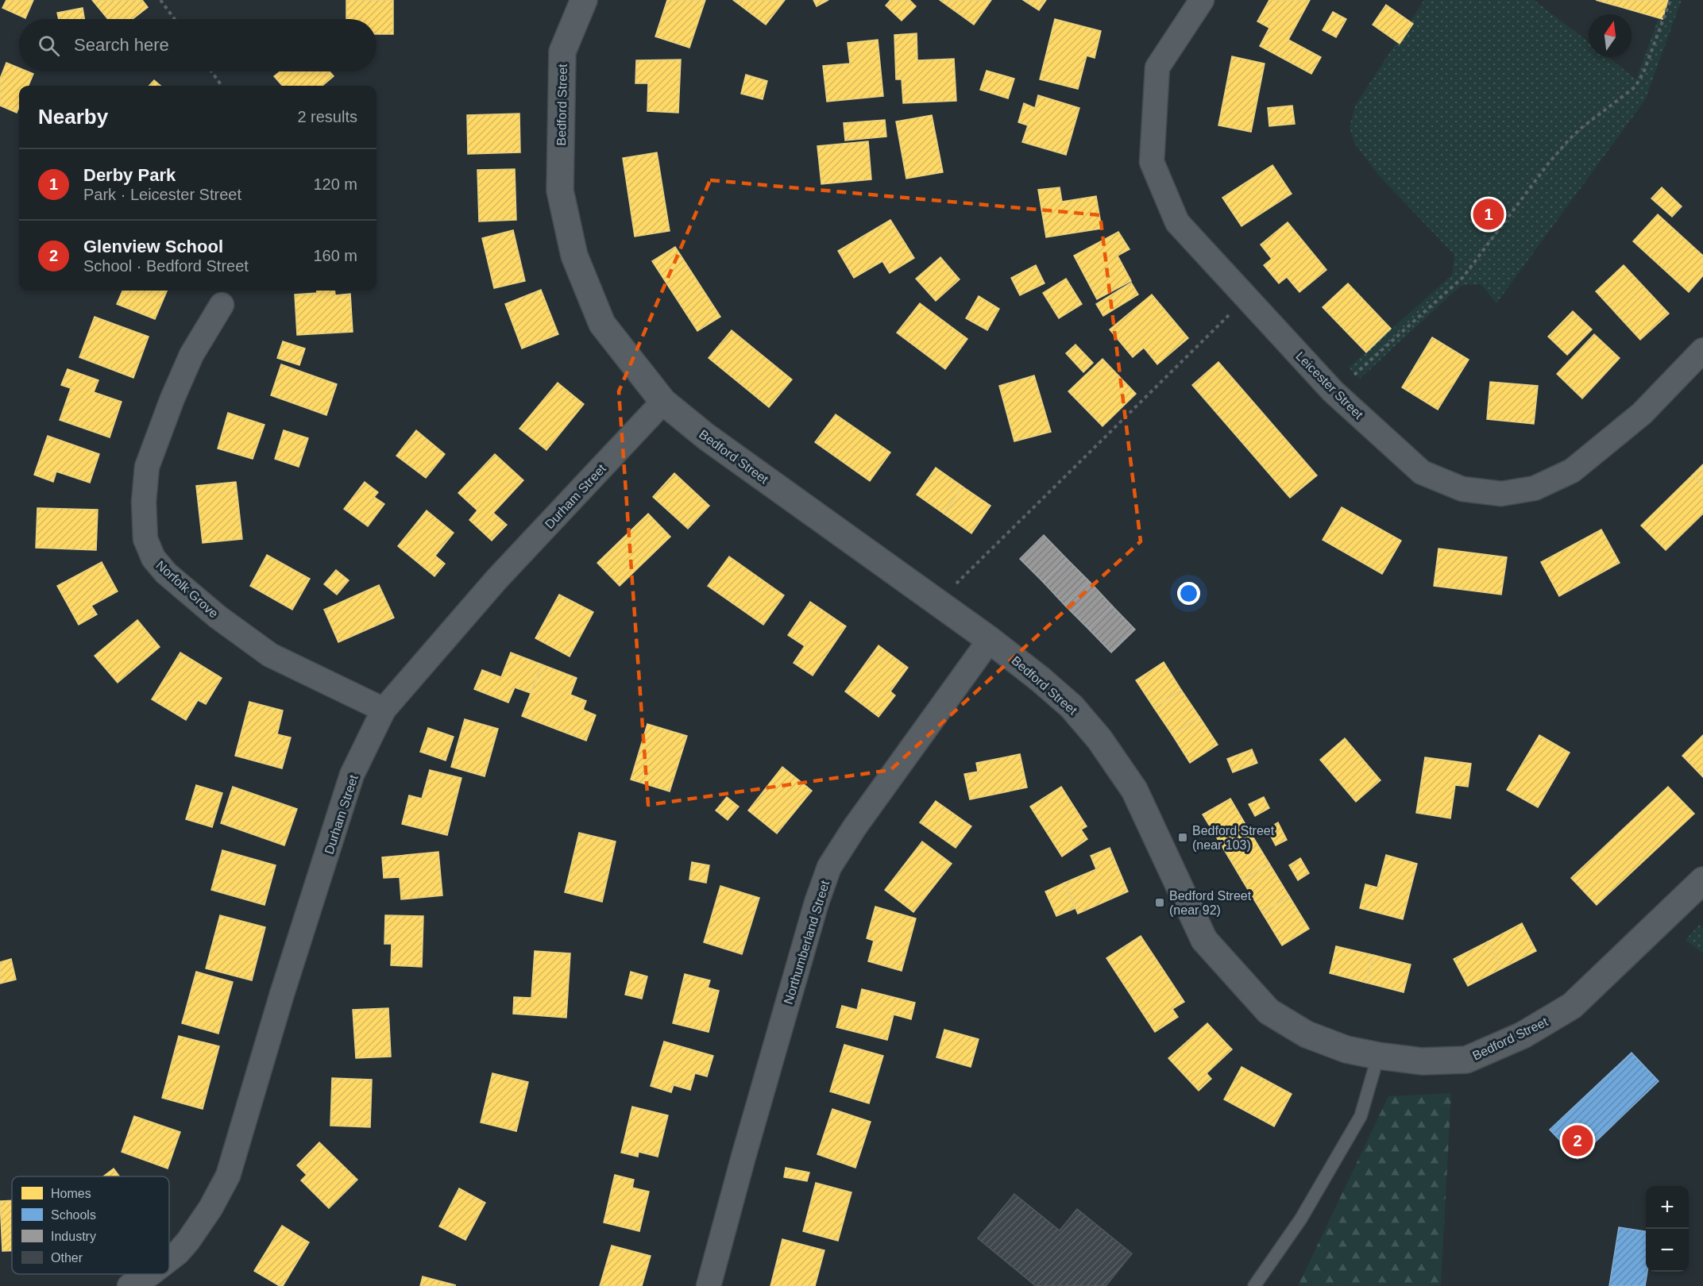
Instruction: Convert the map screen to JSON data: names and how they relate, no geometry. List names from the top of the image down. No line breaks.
{"streets":{"street":["Bedford Street","Leicester Street","Durham Street","Norfolk Grove","Northumberland Street"]},"crossings":[["Bedford Street","Durham Street"],["Bedford Street","Northumberland Street"],["Durham Street","Norfolk Grove"]],"places":{"transit":["Bedford Street (near 103)","Bedford Street (near 92)"]},"legend":["Homes","Schools","Industry","Other"],"north":"top","page":{"search":"Search here","heading":["Nearby","2 results"],"list":[{"mark":"1","name":"Derby Park","note":"Park · Leicester Street","value":"120 m"},{"mark":"2","name":"Glenview School","note":"School · Bedford Street","value":"160 m"}],"pins":["1","2"],"map_buttons":["+","−"]}}
